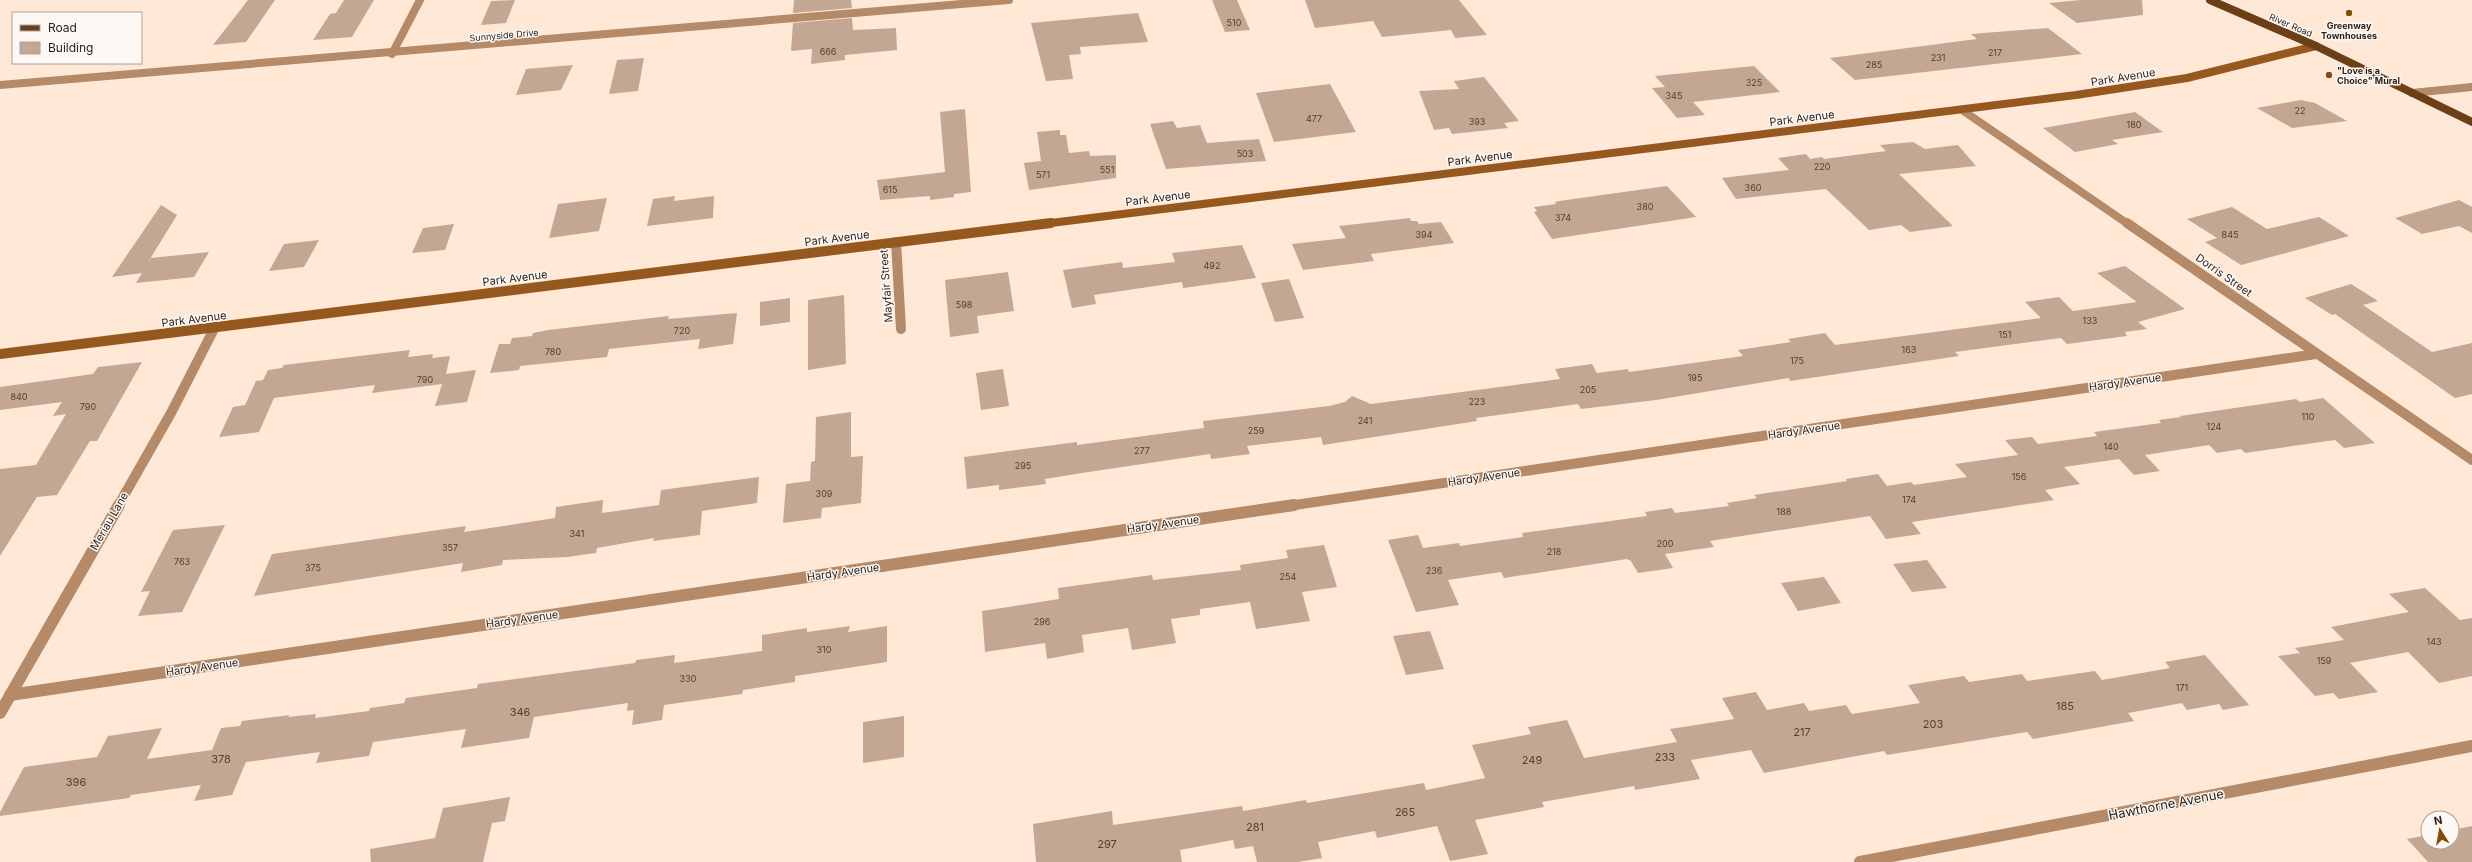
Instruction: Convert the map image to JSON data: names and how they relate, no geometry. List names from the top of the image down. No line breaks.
{"streets":{"main road":["River Road"],"street":["Sunnyside Drive","Park Avenue","Dorris Street","Mayfair Street","Hardy Avenue","Meriau Lane","Hawthorne Avenue"]},"crossings":[["River Road","Park Avenue"],["Park Avenue","Dorris Street"],["Park Avenue","Mayfair Street"],["Park Avenue","Meriau Lane"],["Dorris Street","Hardy Avenue"],["Hardy Avenue","Meriau Lane"]],"places":["Greenway Townhouses","\"Love is a Choice\" Mural"],"house_numbers":["510","666","217","231","285","325","345","22","477","393","180","503","220","551","571","360","615","380","374","394","845","492","598","133","720","151","163","780","175","195","790","205","840","223","790","110","241","124","259","140","277","295","156","309","174","188","341","200","357","218","763","375","236","254","296","143","310","159","330","171","185","346","203","217","233","378","249","396","265","281","297"],"legend":["Road","Building"],"north":"top"}
